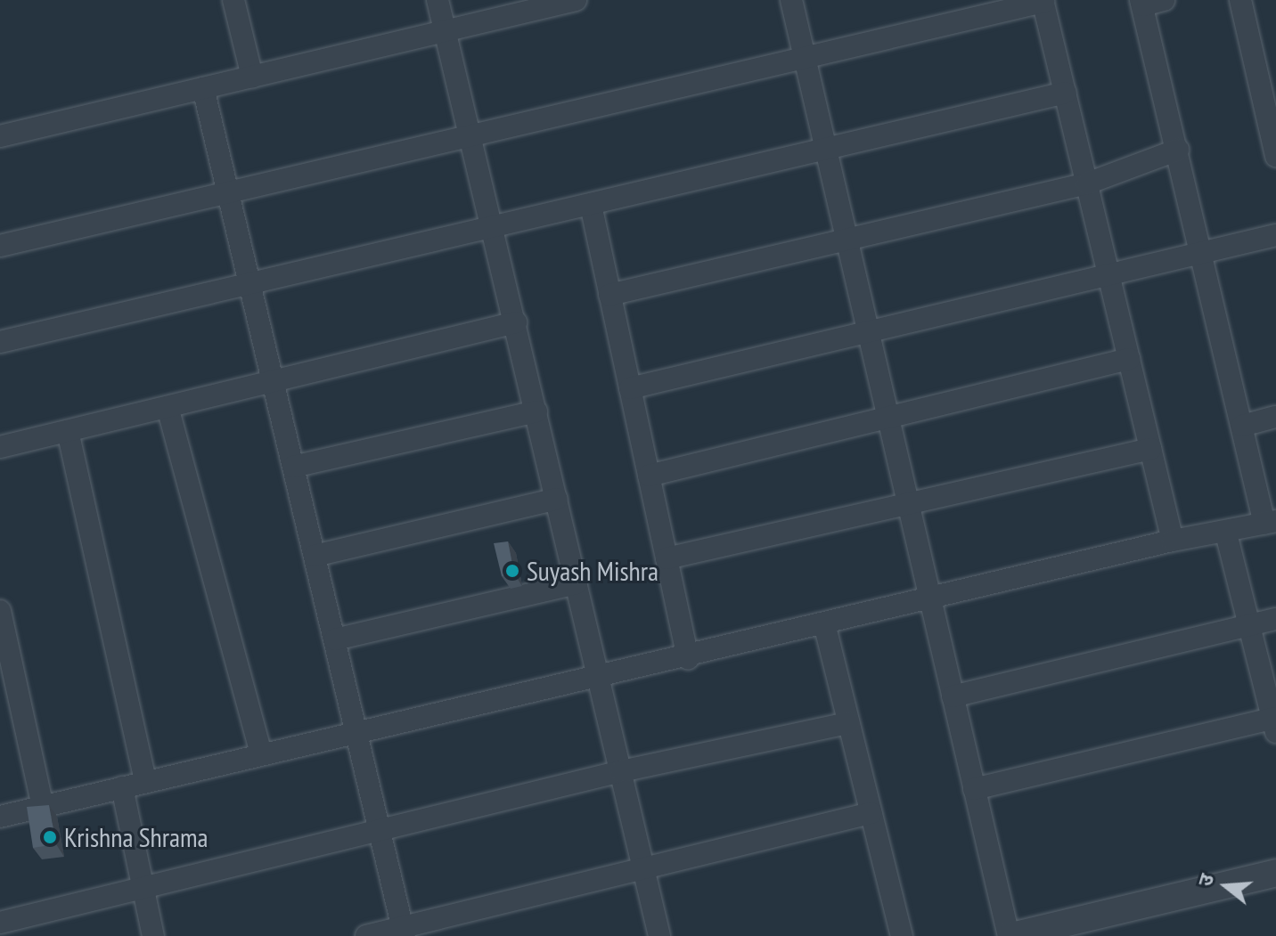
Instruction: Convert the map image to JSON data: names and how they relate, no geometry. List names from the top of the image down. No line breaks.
{"places":["Suyash Mishra","Krishna Shrama"],"north":"left"}
